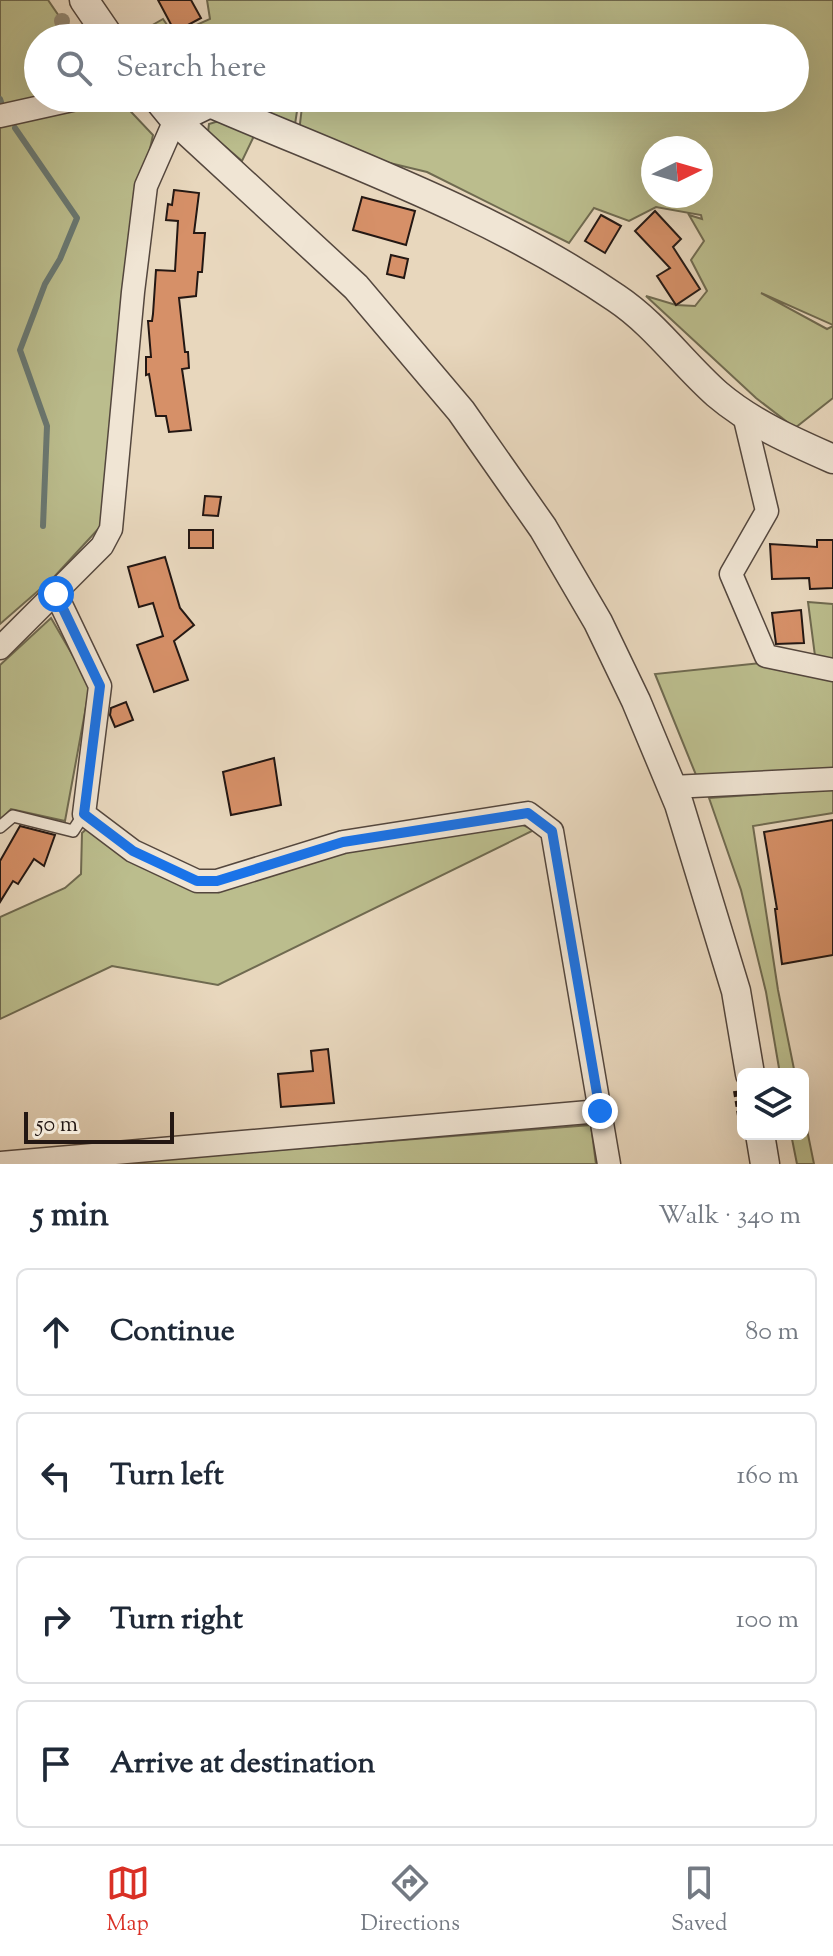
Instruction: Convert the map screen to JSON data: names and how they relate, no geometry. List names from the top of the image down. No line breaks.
{"scale_bar":"50 m","north":"right","page":{"search":"Search here","scale":"50 m","heading":["5 min","Walk · 340 m"],"list":[["Continue","80 m"],["Turn left","160 m"],["Turn right","100 m"],"Arrive at destination"],"nav":["Map","Directions","Saved"]}}
